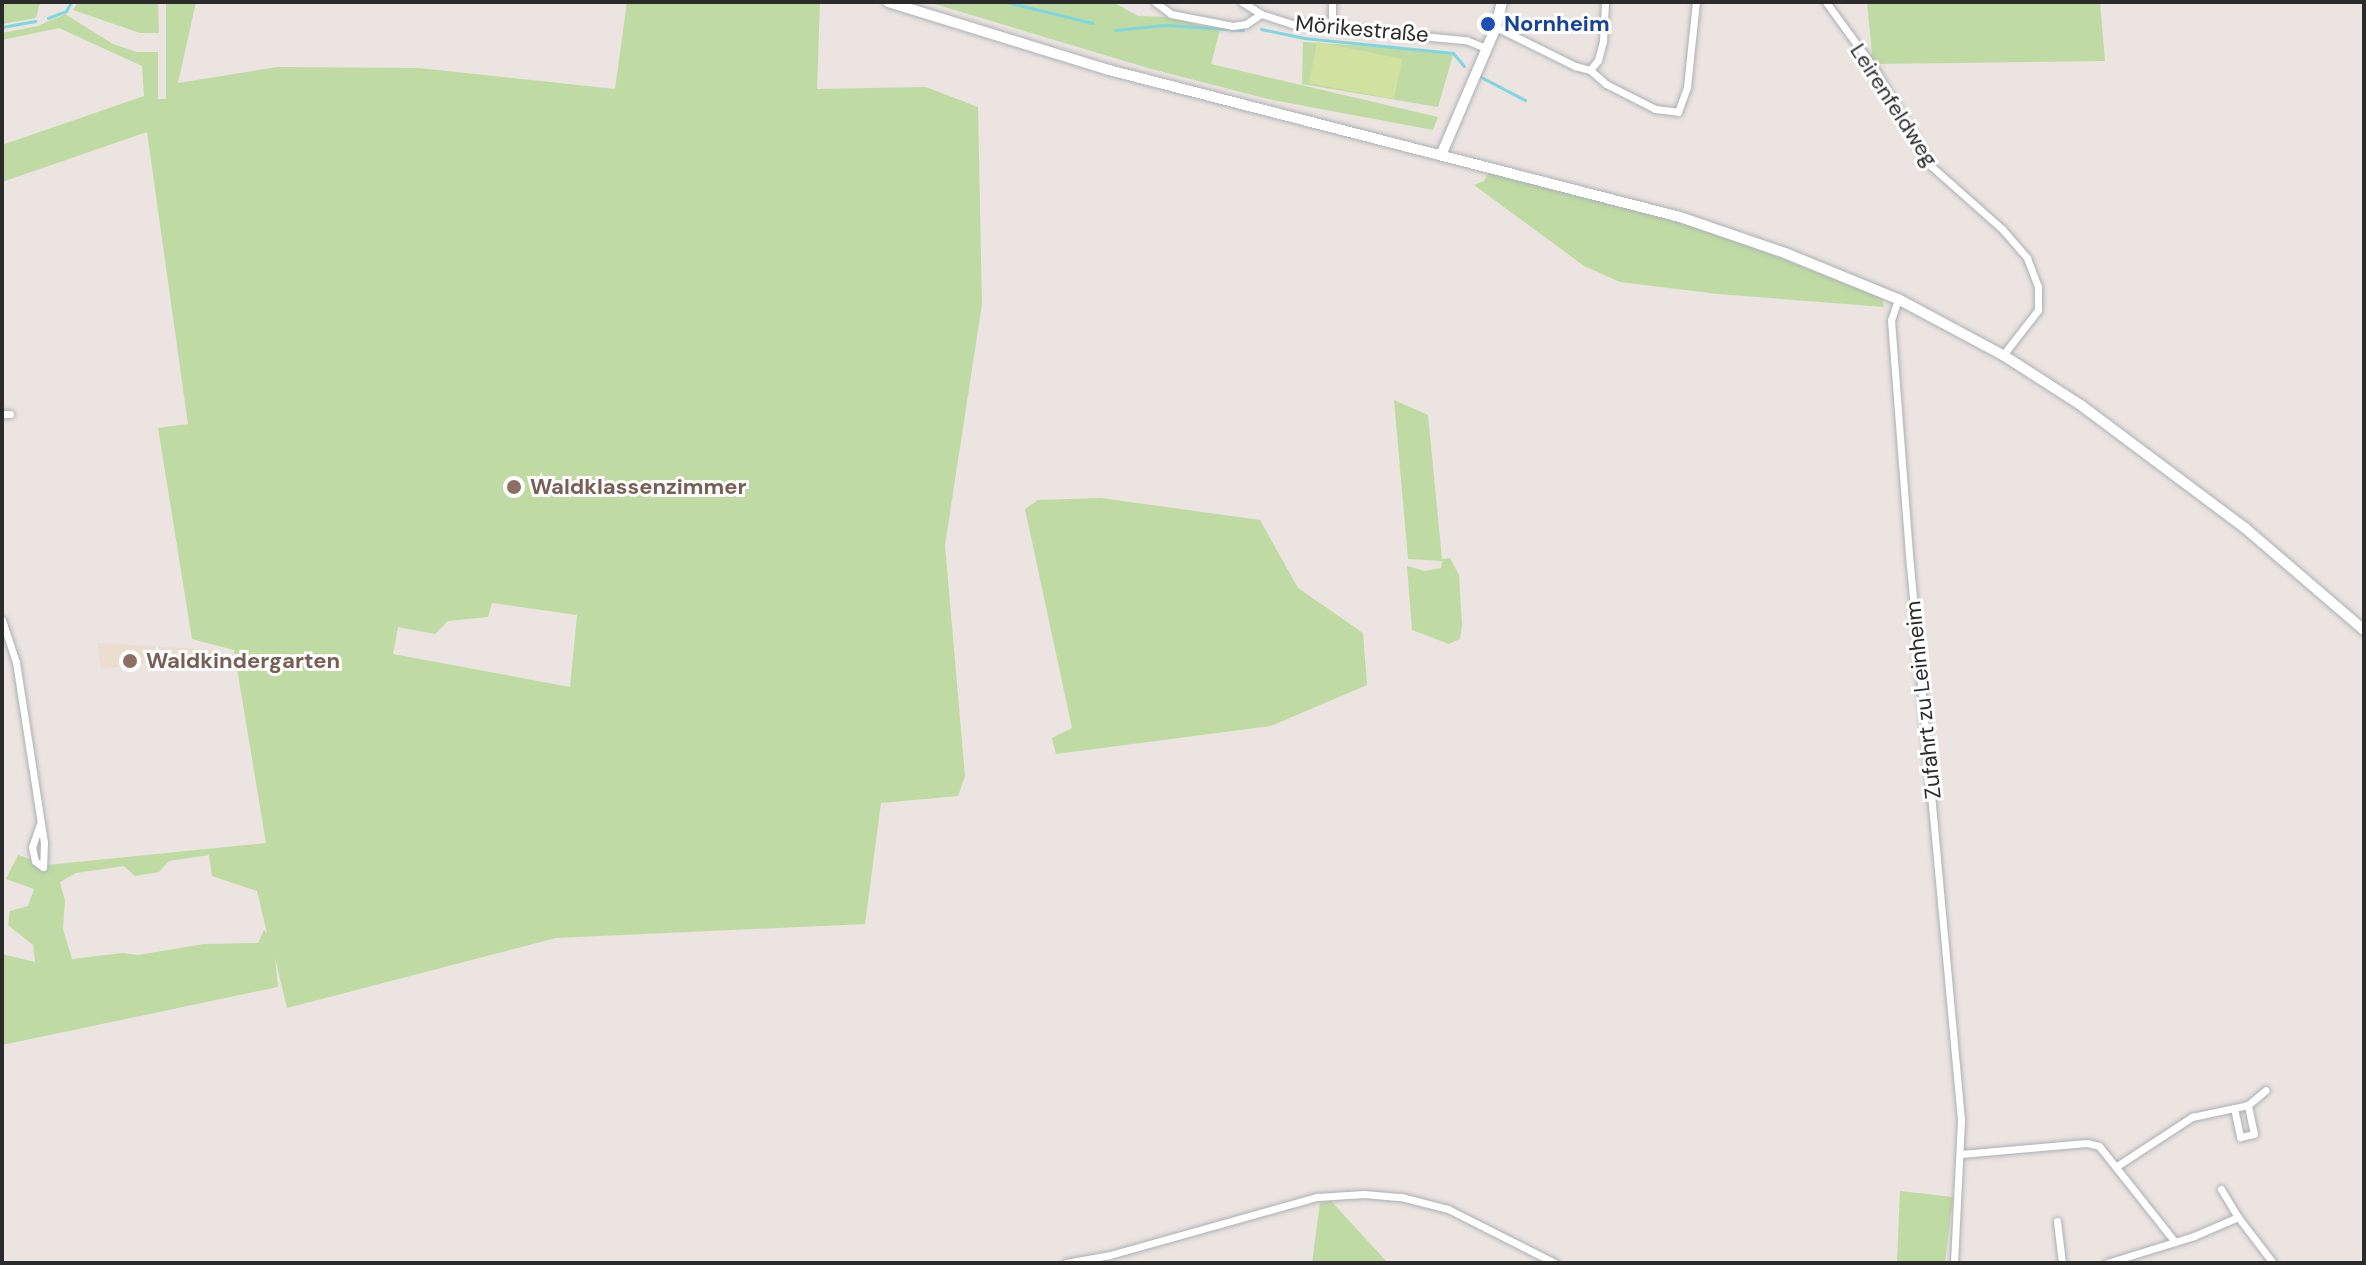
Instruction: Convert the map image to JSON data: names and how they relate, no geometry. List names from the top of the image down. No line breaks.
{"streets":{"street":["Mörikestraße","Leirenfeldweg","Zufahrt zu Leinheim"]},"places":["Nornheim","Waldklassenzimmer","Waldkindergarten"]}
